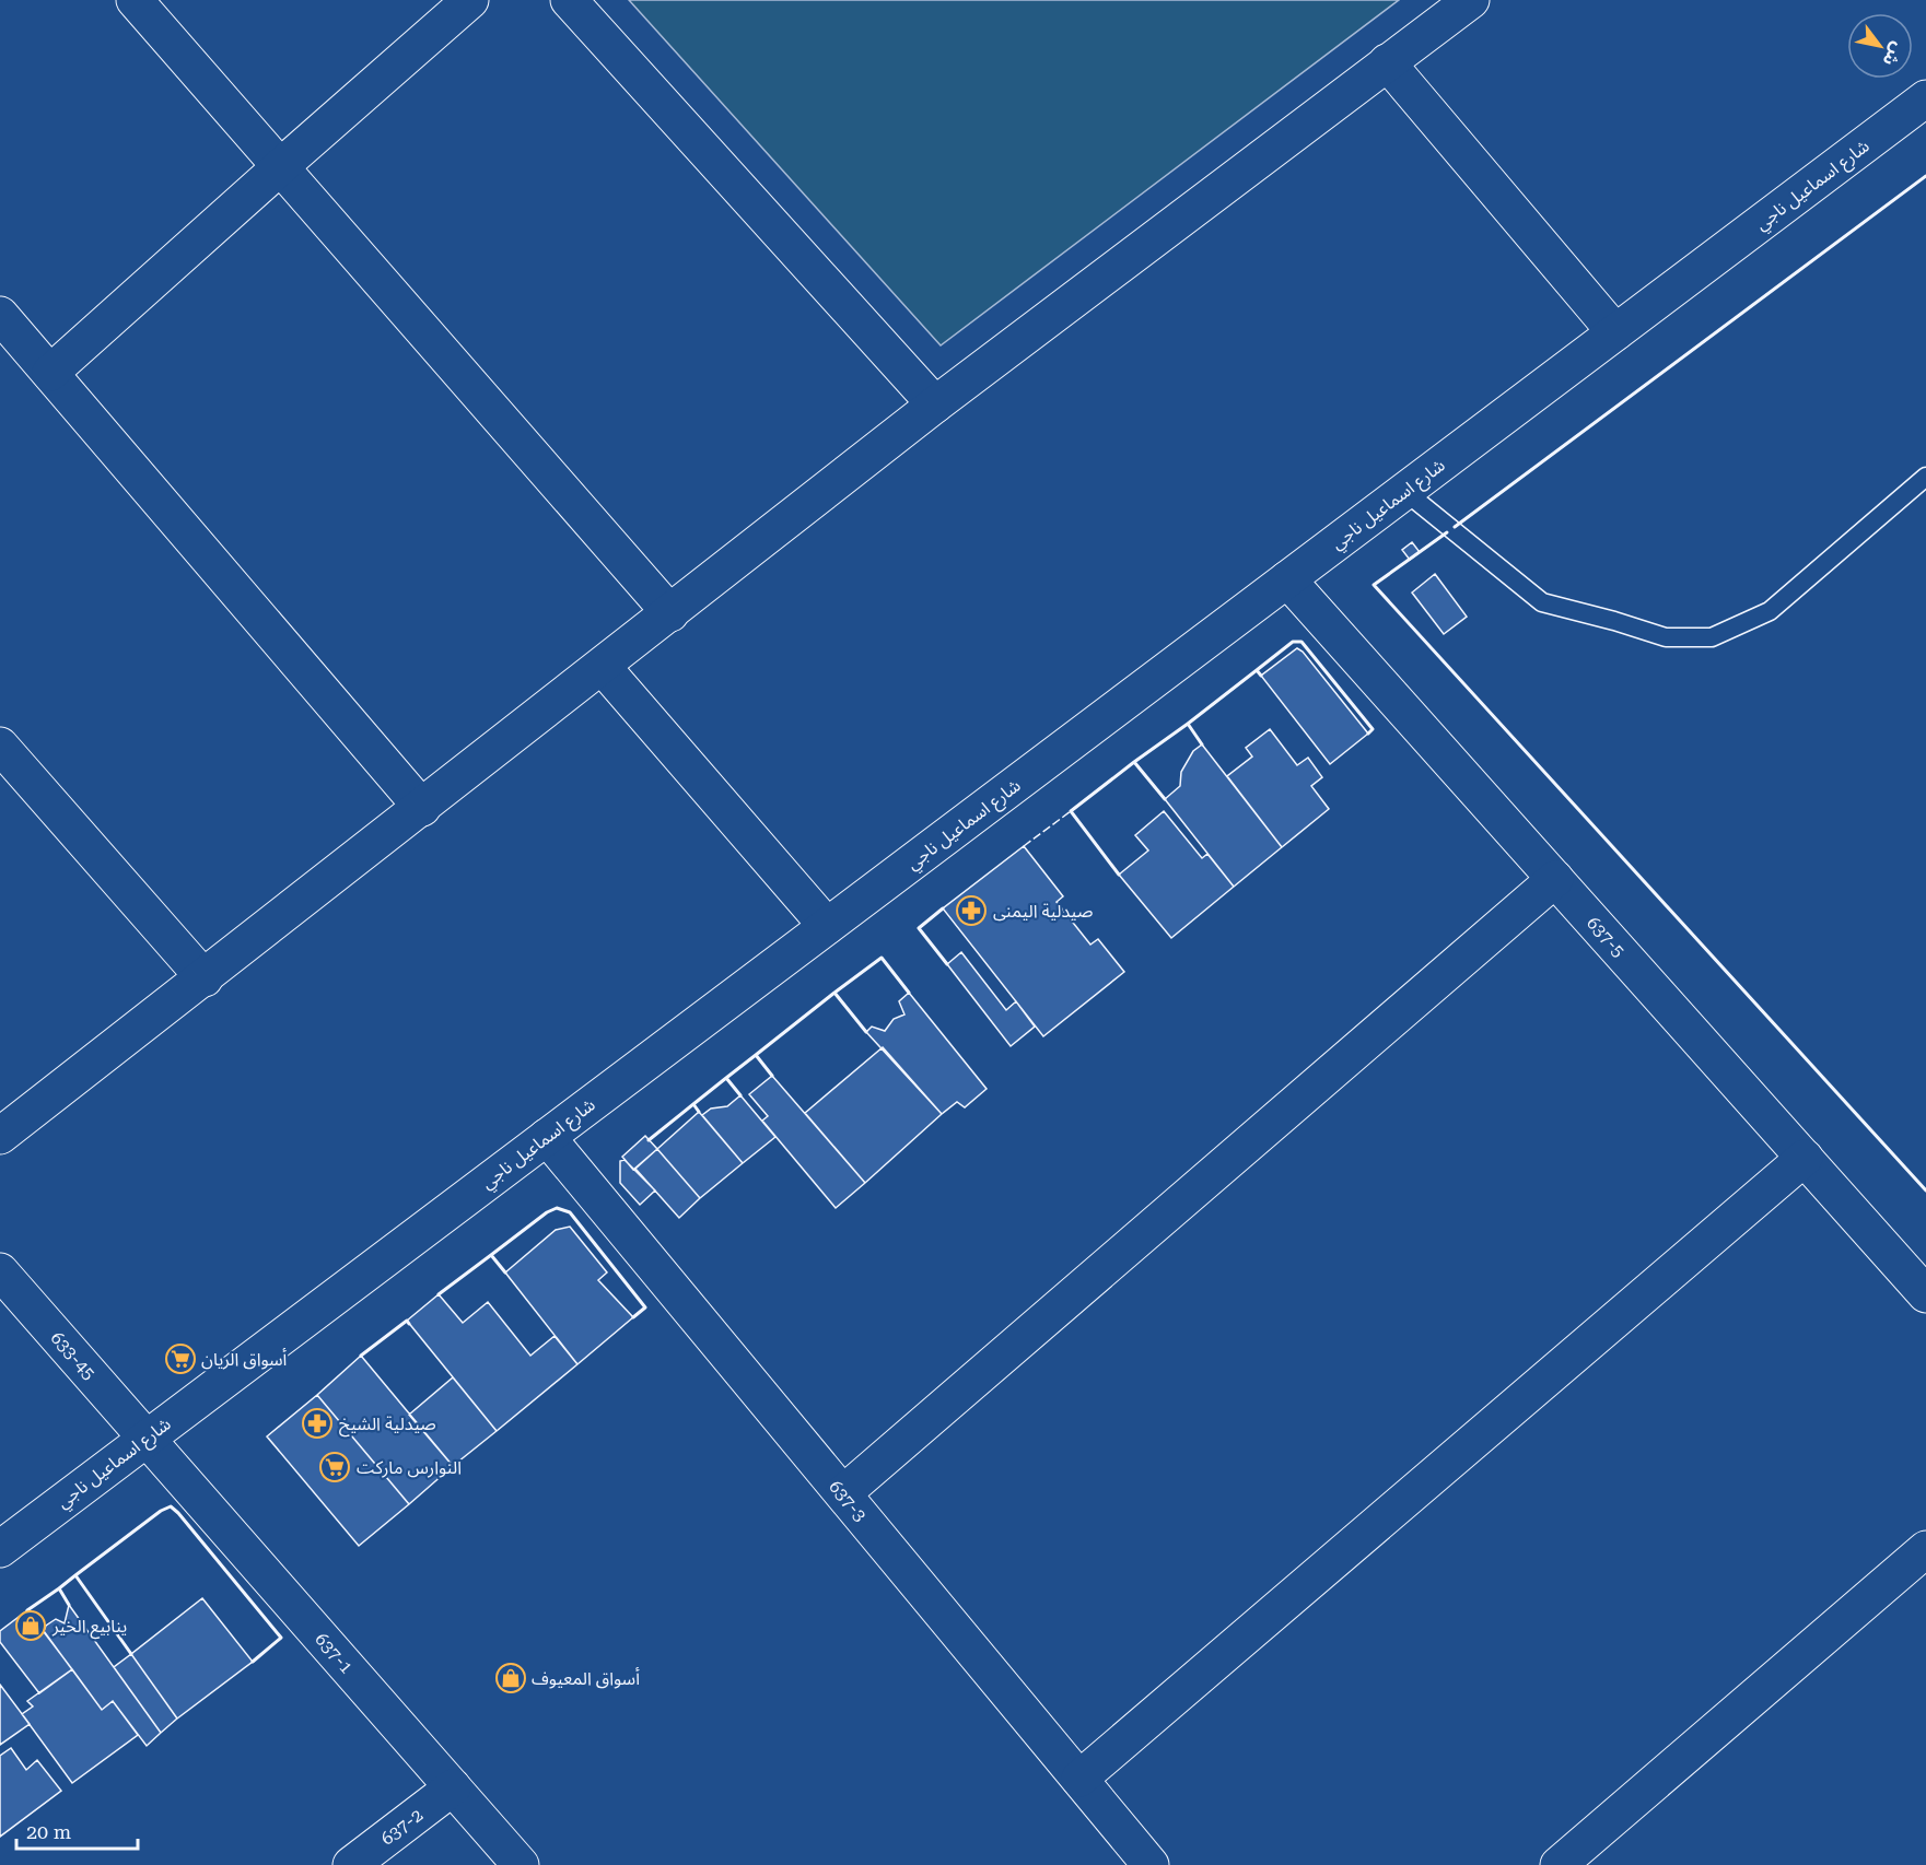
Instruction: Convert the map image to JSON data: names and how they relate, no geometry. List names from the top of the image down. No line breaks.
{"streets":{"street":["شارع اسماعيل ناجي","637-5","633-45","637-3","637-1","637-2"]},"crossings":[["شارع اسماعيل ناجي","637-5"],["شارع اسماعيل ناجي","633-45"],["شارع اسماعيل ناجي","637-3"],["شارع اسماعيل ناجي","637-1"],["633-45","637-1"],["637-1","637-2"]],"places":{"pharmacy":["صيدلية اليمنى","صيدلية الشيخ"],"supermarket":["أسواق الريان","النوارس ماركت"],"shop":["ينابيع الخير","أسواق المعيوف"]},"scale_bar":"20 m","north":"bottom right"}
